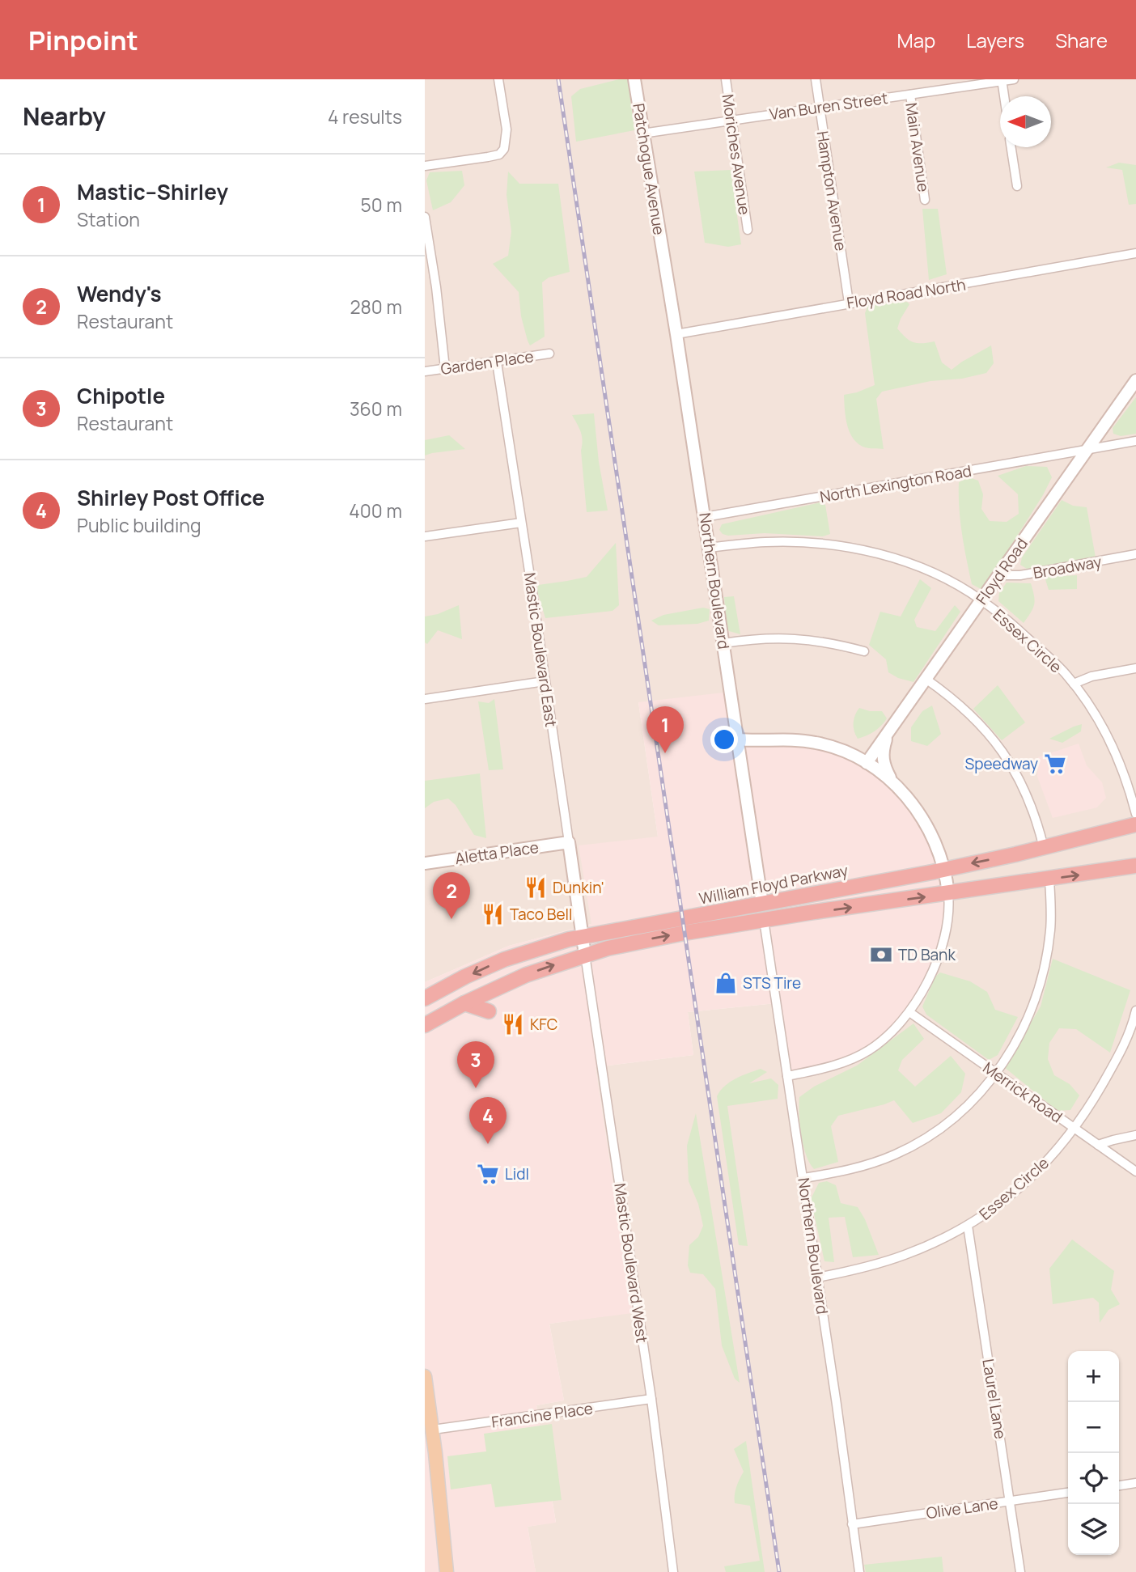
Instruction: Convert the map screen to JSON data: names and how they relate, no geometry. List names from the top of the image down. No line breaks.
{"streets":{"highway":["William Floyd Parkway"],"street":["Van Buren Street","Main Avenue","Moriches Avenue","Patchogue Avenue","Hampton Avenue","Floyd Road North","Garden Place","North Lexington Road","Broadway","Floyd Road","Northern Boulevard","Essex Circle","Mastic Boulevard East","Aletta Place","Merrick Road","Mastic Boulevard West","Laurel Lane","Francine Place","Olive Lane"]},"crossings":[["Van Buren Street","Main Avenue"],["Van Buren Street","Moriches Avenue"],["Van Buren Street","Patchogue Avenue"],["Van Buren Street","Hampton Avenue"],["Patchogue Avenue","Northern Boulevard"],["Hampton Avenue","Floyd Road North"],["Floyd Road North","Northern Boulevard"],["Garden Place","Mastic Boulevard East"],["North Lexington Road","Floyd Road"],["North Lexington Road","Northern Boulevard"],["Broadway","Floyd Road"],["Floyd Road","Essex Circle"],["Northern Boulevard","Essex Circle"],["Northern Boulevard","William Floyd Parkway"],["Northern Boulevard","Olive Lane"],["Essex Circle","Merrick Road"],["Essex Circle","Laurel Lane"],["Mastic Boulevard East","Aletta Place"],["Mastic Boulevard East","William Floyd Parkway"],["Mastic Boulevard East","Mastic Boulevard West"],["William Floyd Parkway","Mastic Boulevard West"],["Mastic Boulevard West","Francine Place"],["Laurel Lane","Olive Lane"]],"places":{"supermarket":["Speedway","Lidl"],"restaurant":["Dunkin'","Taco Bell","KFC"],"bank":["TD Bank"],"shop":["STS Tire"]},"north":"left","page":{"header":"Pinpoint","nav":["Map","Layers","Share"],"heading":["Nearby","4 results"],"list":[{"mark":"1","name":"Mastic–Shirley","note":"Station","value":"50 m"},{"mark":"2","name":"Wendy's","note":"Restaurant","value":"280 m"},{"mark":"3","name":"Chipotle","note":"Restaurant","value":"360 m"},{"mark":"4","name":"Shirley Post Office","note":"Public building","value":"400 m"}],"pins":["1","2","3","4"],"map_buttons":["+","−"]}}
